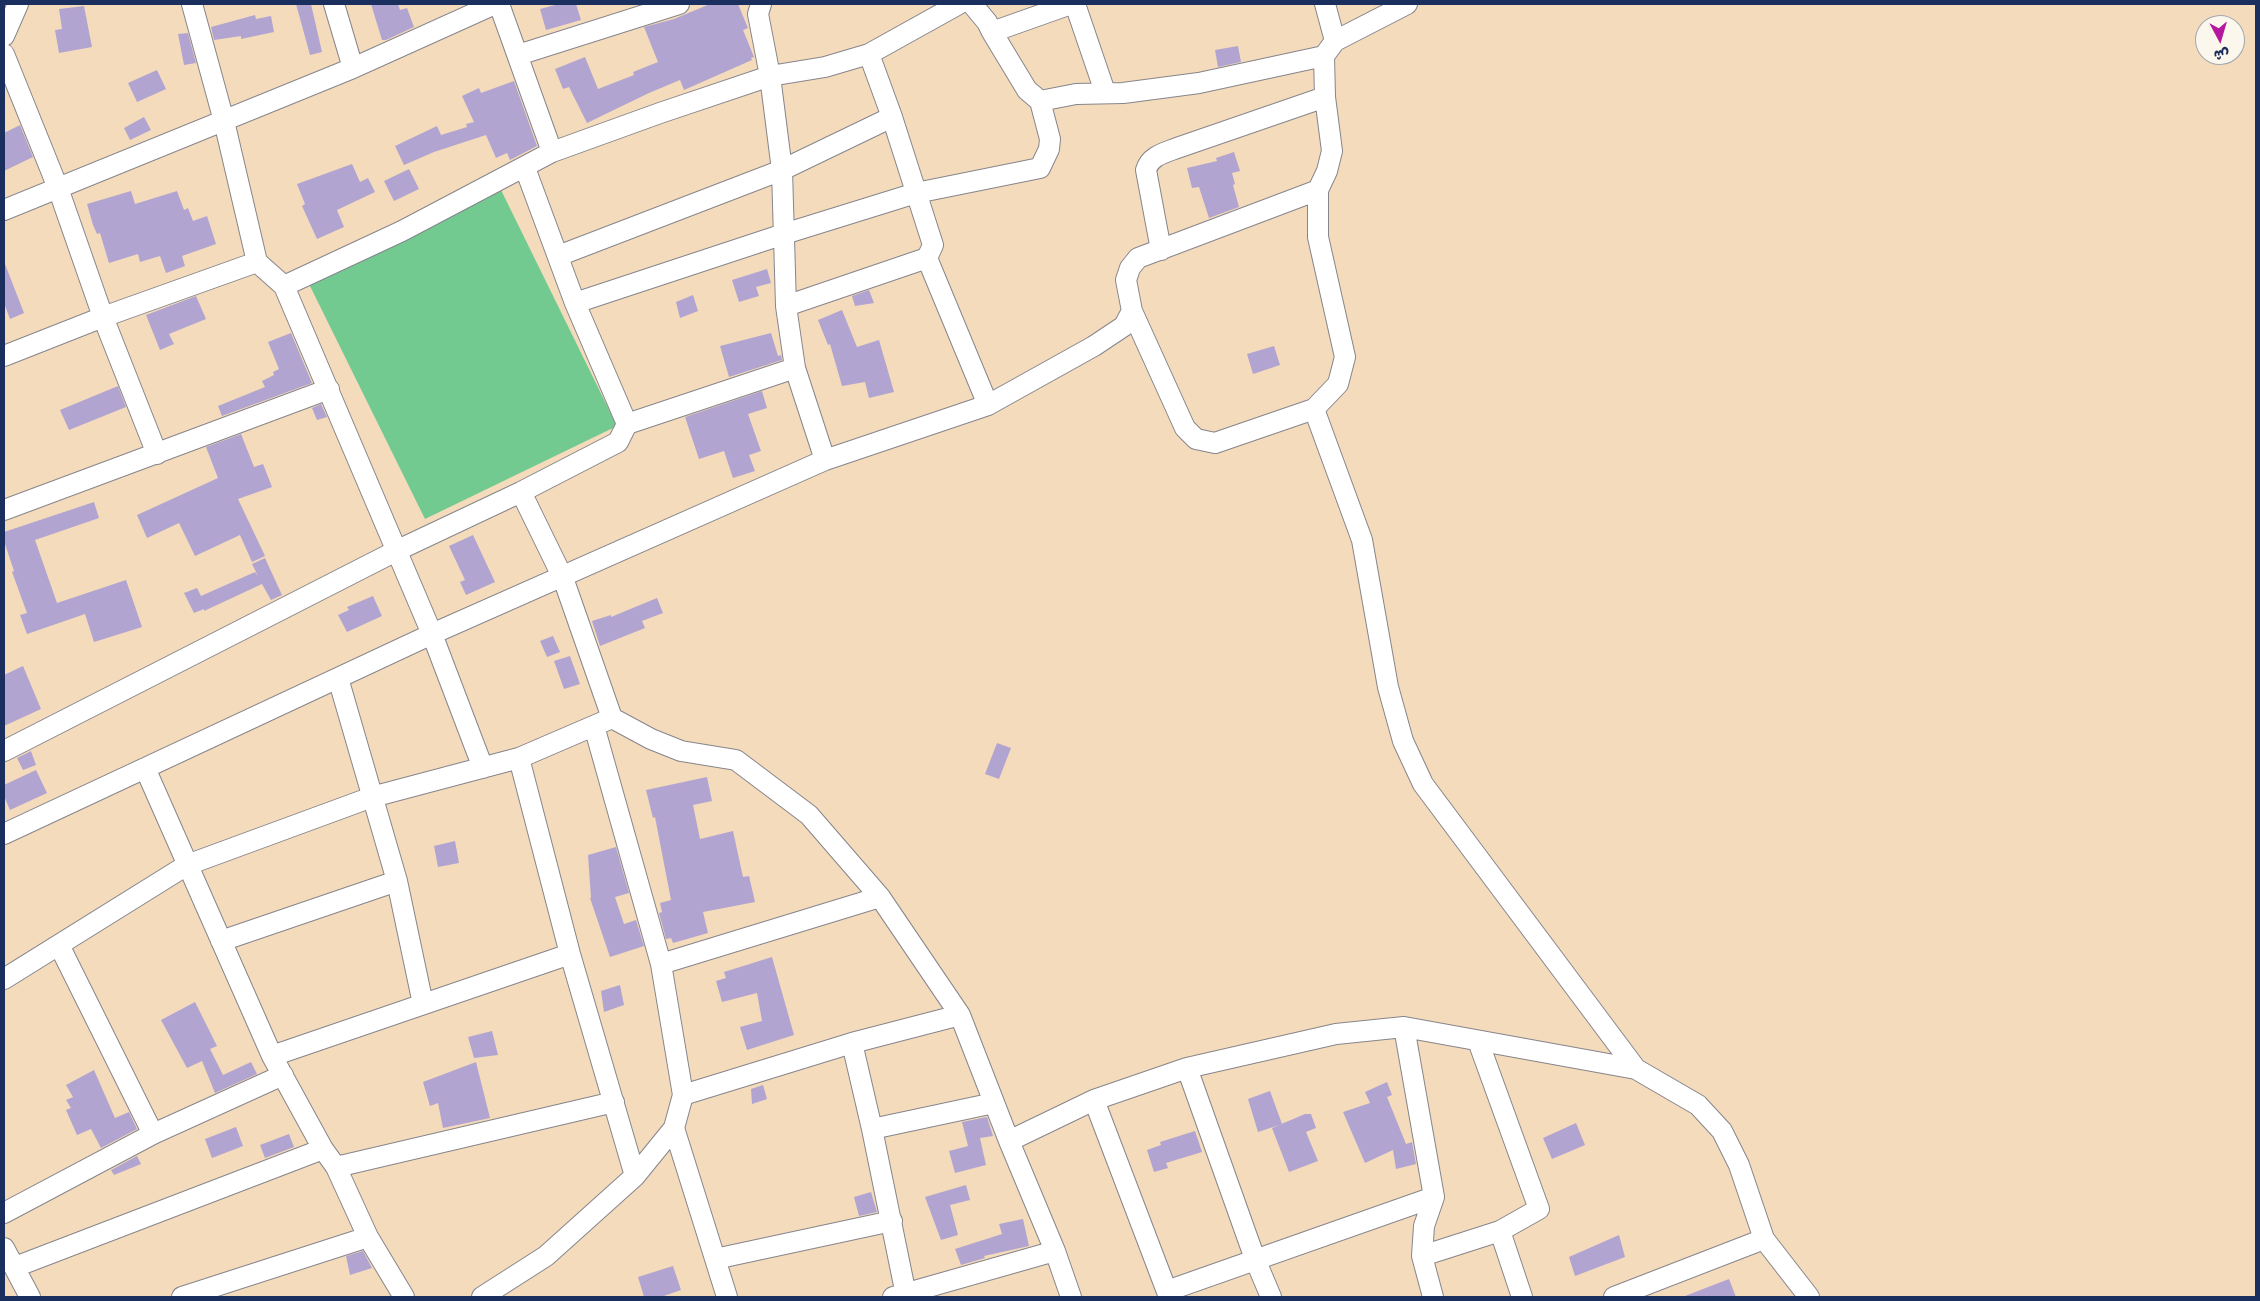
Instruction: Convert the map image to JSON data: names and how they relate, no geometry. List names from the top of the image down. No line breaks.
{"north":"bottom"}
